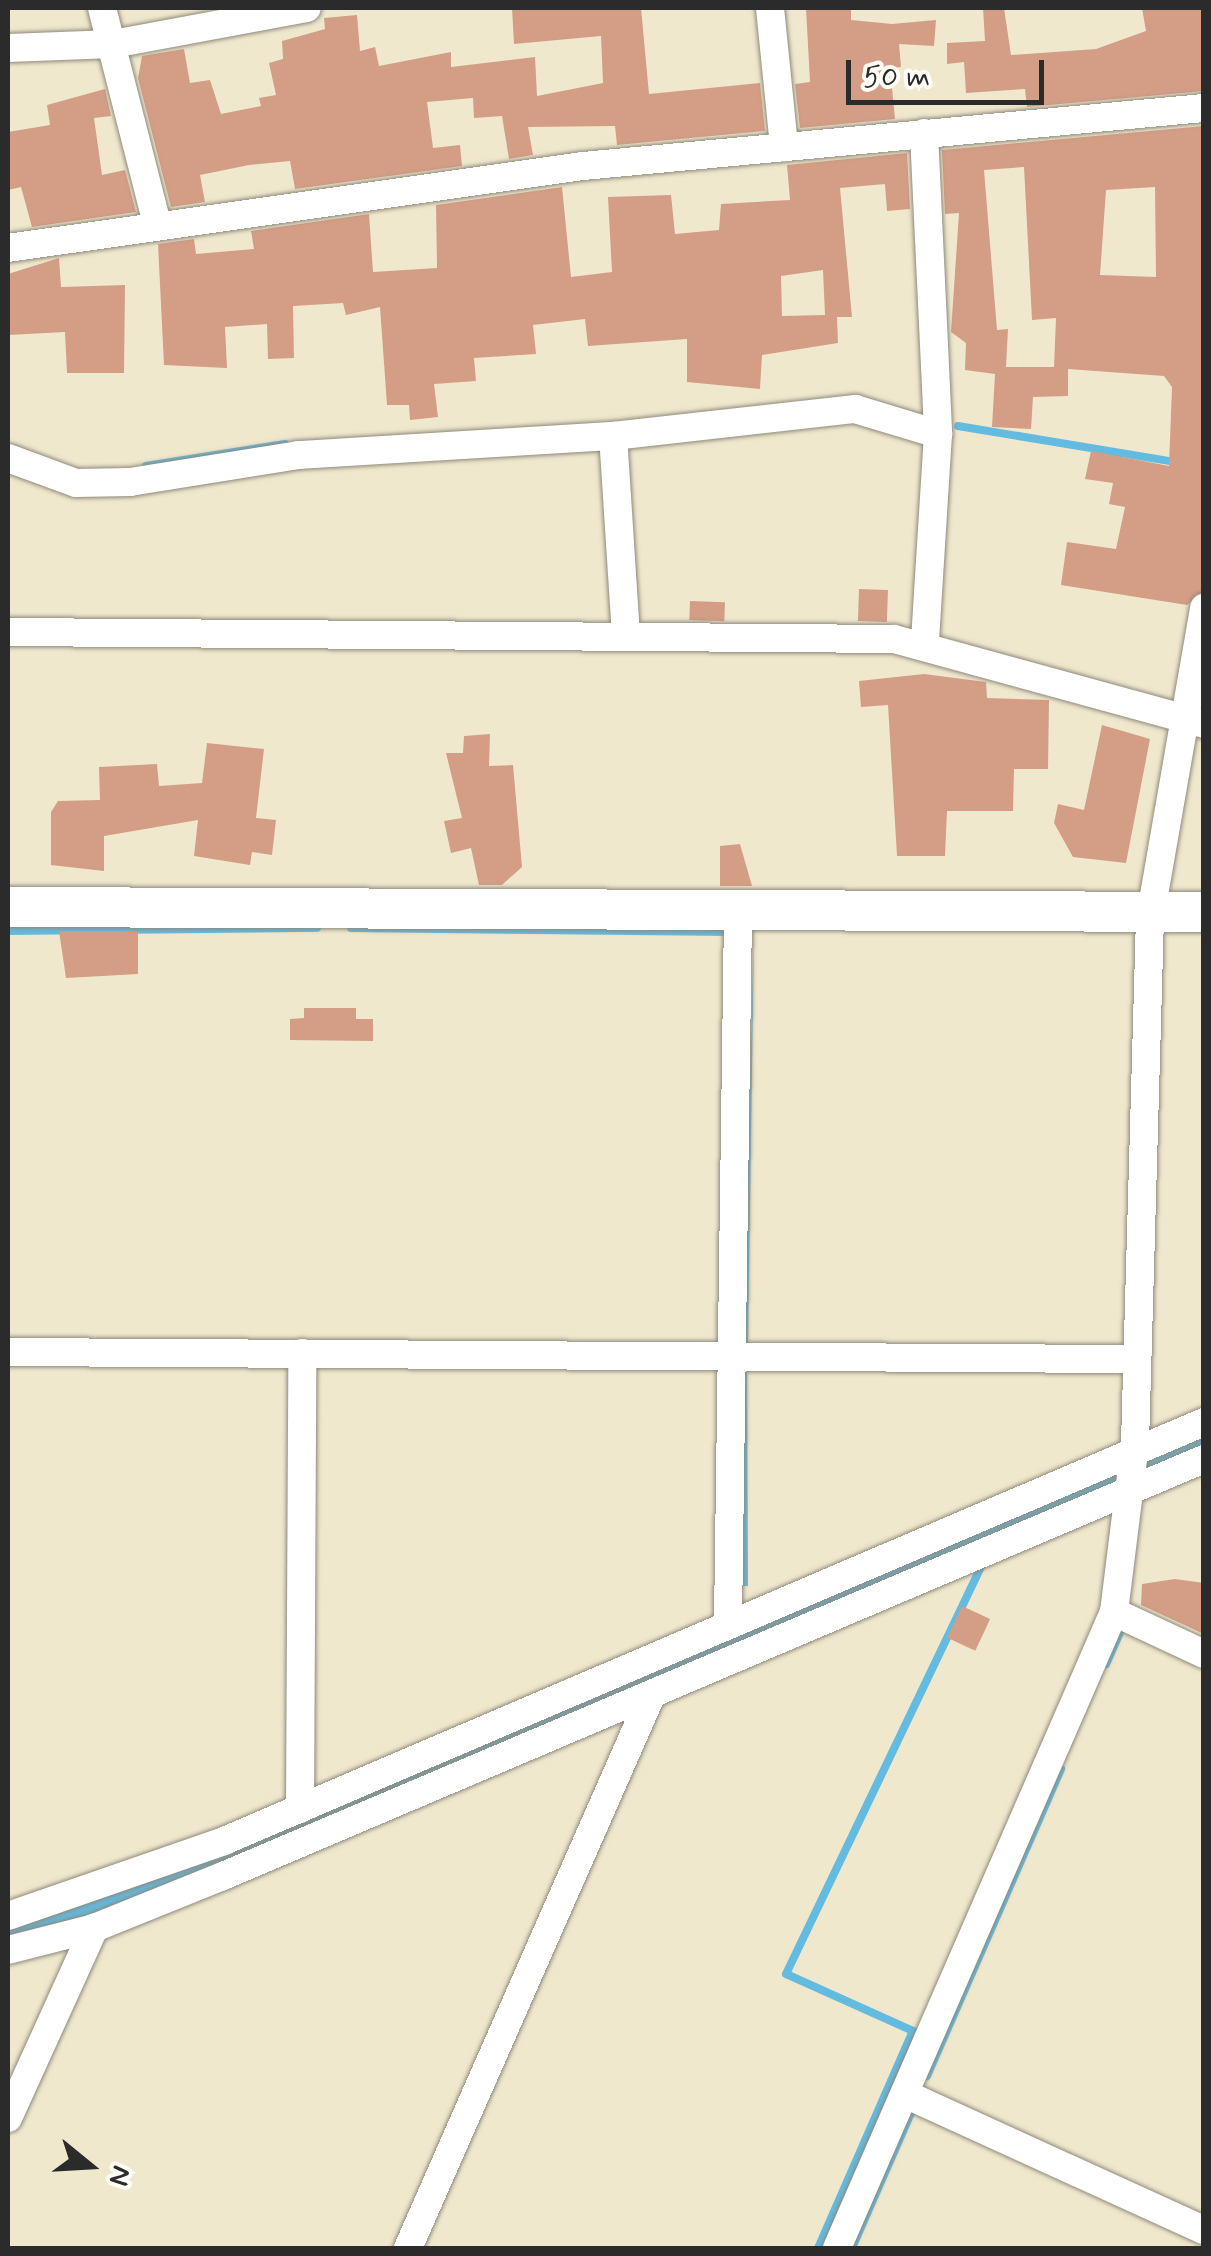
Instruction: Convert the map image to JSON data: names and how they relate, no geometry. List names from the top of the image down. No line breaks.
{"scale_bar":"50 m","north":"right"}
